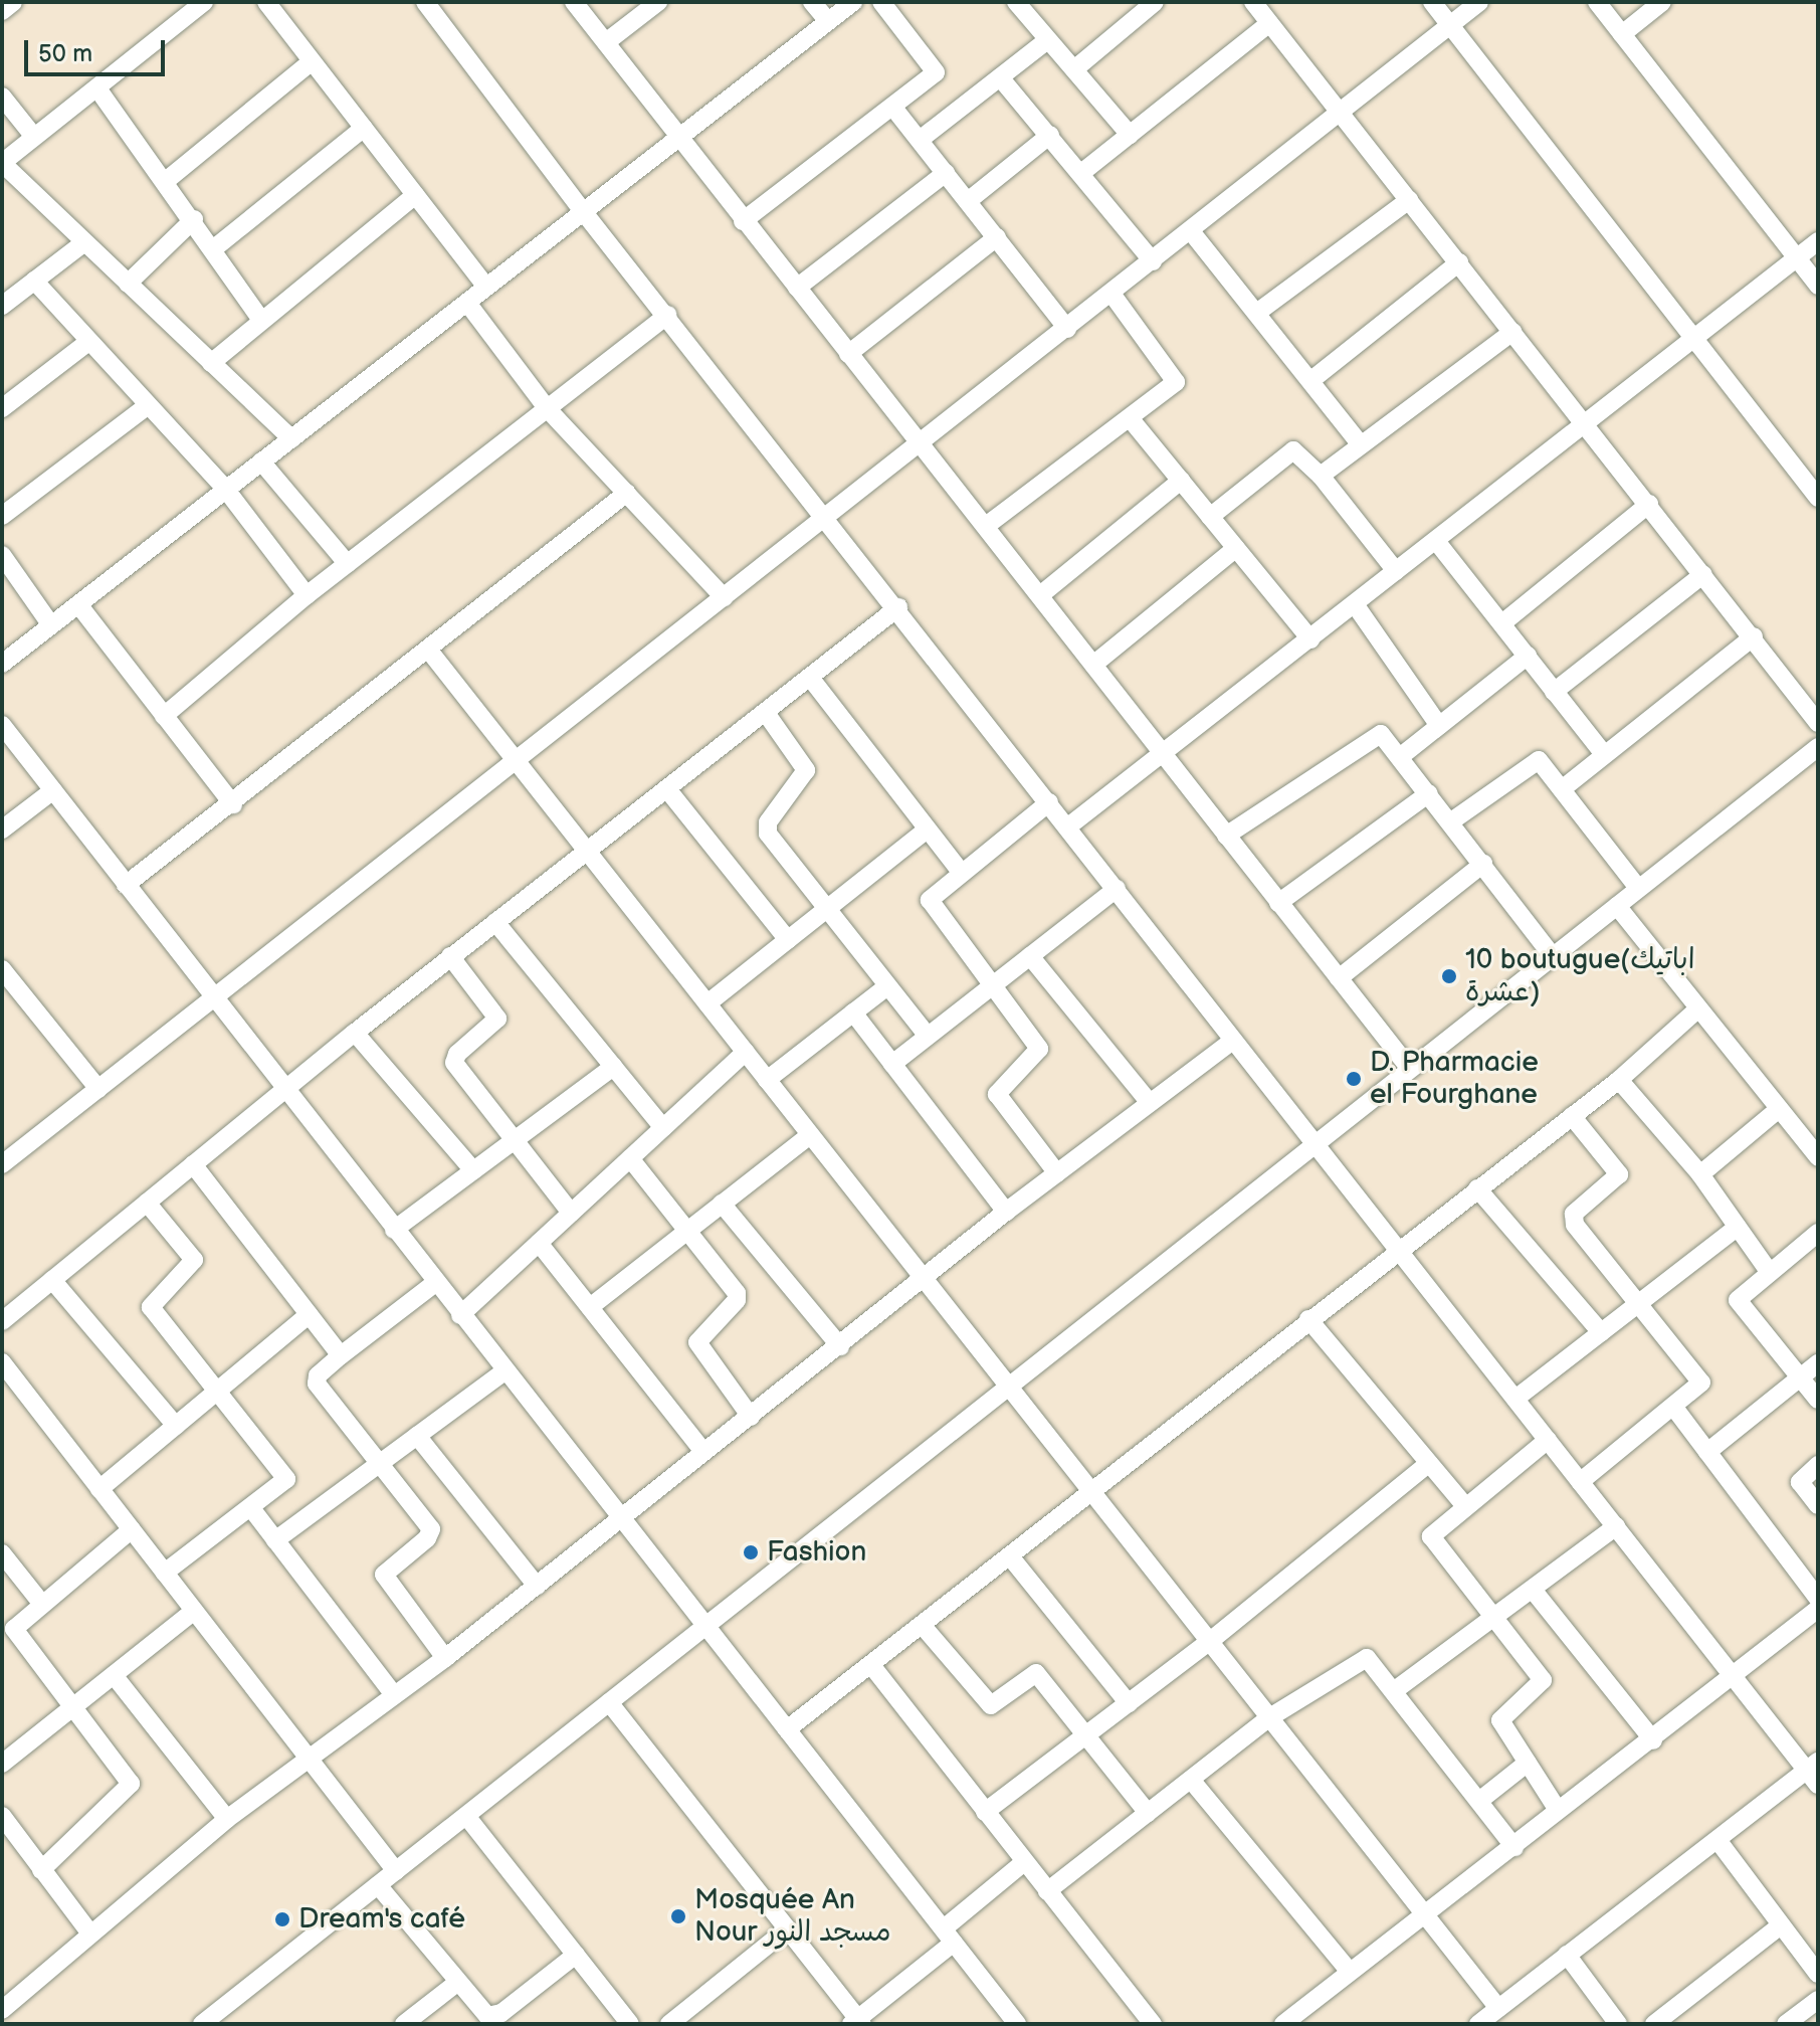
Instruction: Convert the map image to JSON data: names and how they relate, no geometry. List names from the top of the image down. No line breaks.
{"places":["10 boutugue(اباتيك عشرة)","D. Pharmacie el Fourghane","Fashion","Mosquée An Nour مسجد النور","Dream's café"],"scale_bar":"50 m"}
